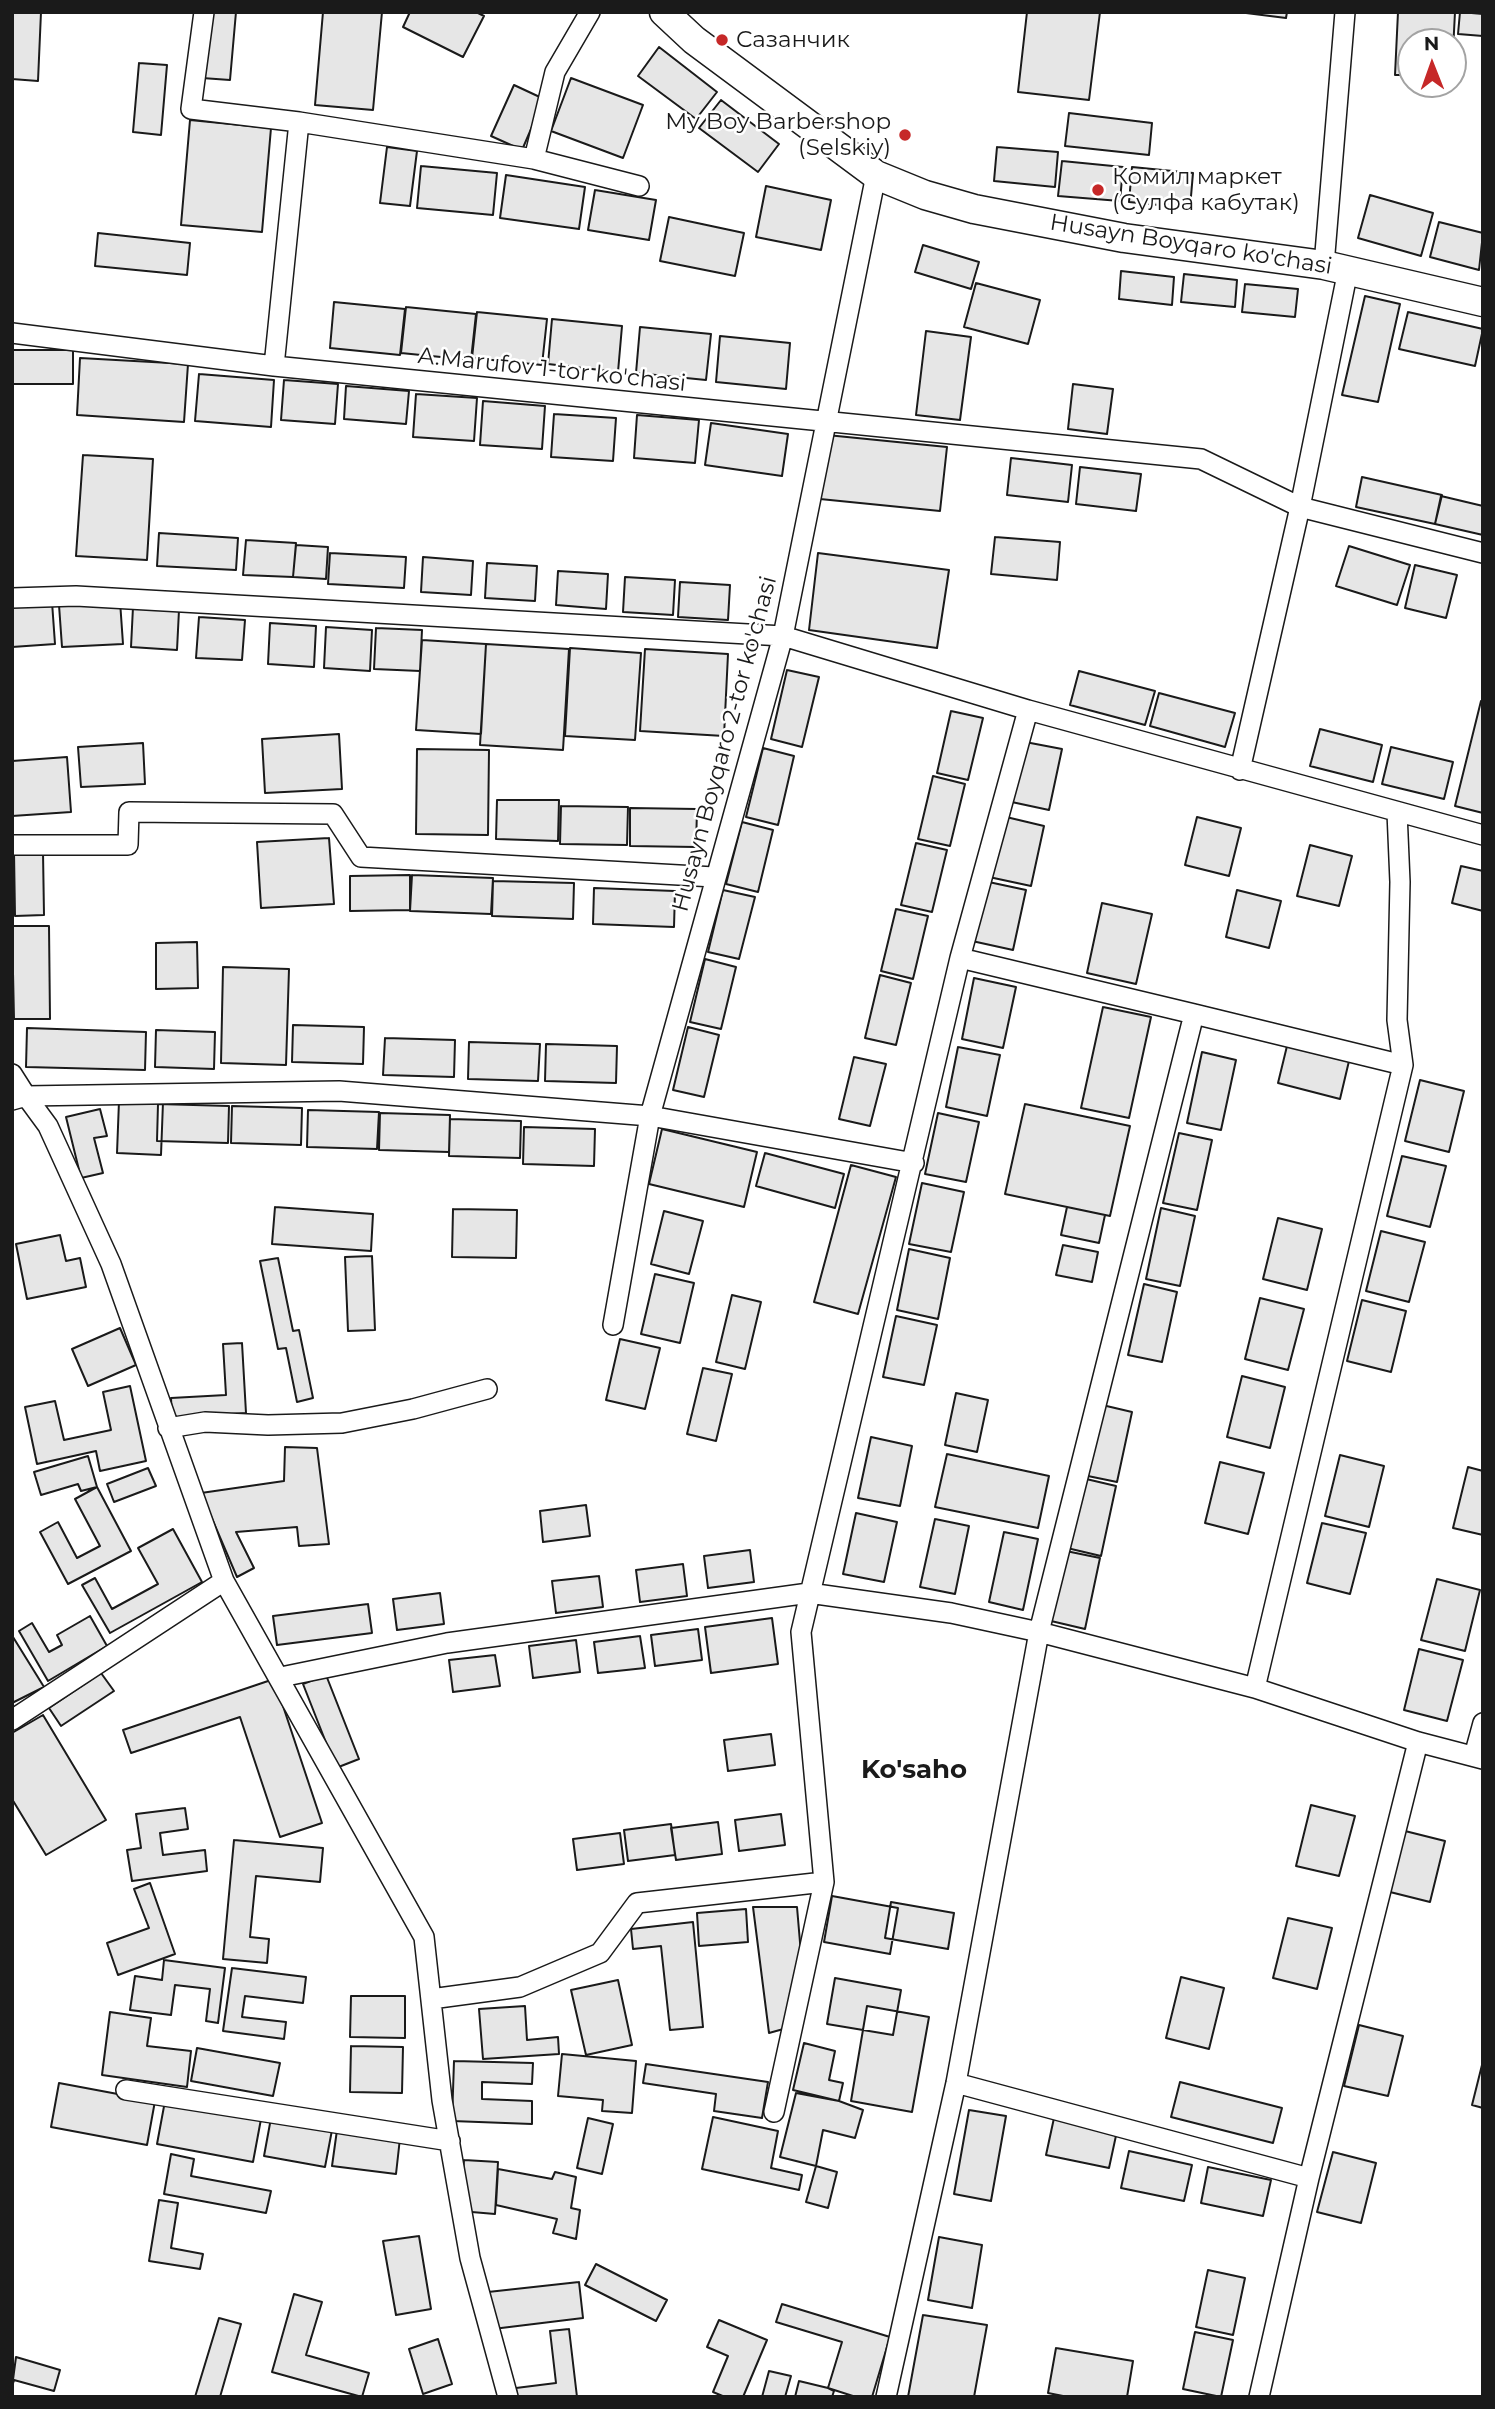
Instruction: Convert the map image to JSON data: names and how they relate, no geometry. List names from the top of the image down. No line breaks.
{"streets":{"main road":["Husayn Boyqaro ko'chasi"],"street":["A.Marufov 1-tor ko'chasi","Husayn Boyqaro 2-tor ko'chasi"]},"crossings":[["Husayn Boyqaro ko'chasi","Husayn Boyqaro 2-tor ko'chasi"],["A.Marufov 1-tor ko'chasi","Husayn Boyqaro 2-tor ko'chasi"]],"districts":["Ko'saho"],"places":["Сазанчик","My Boy Barbershop (Selskiy)","Комил маркет (Сулфа кабутак)"],"north":"top"}
